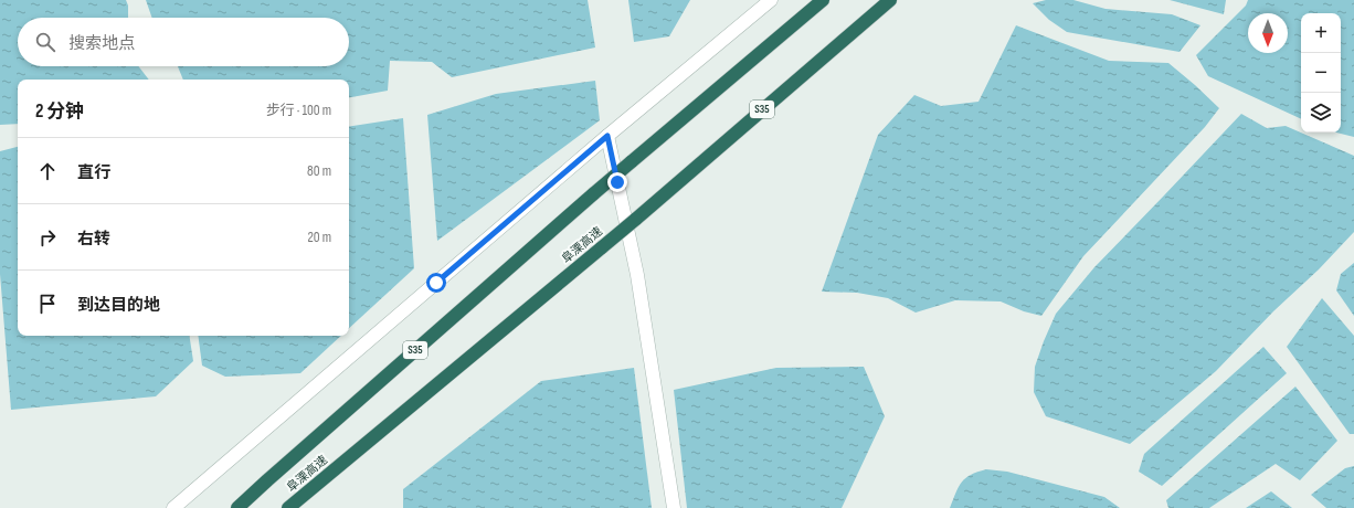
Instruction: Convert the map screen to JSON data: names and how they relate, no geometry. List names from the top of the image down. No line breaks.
{"streets":{"highway":["S35","阜溧高速"]},"north":"bottom","page":{"map_buttons":["+","−"],"search":"搜索地点","heading":["2 分钟","步行 · 100 m"],"list":[["直行","80 m"],["右转","20 m"],"到达目的地"]}}
